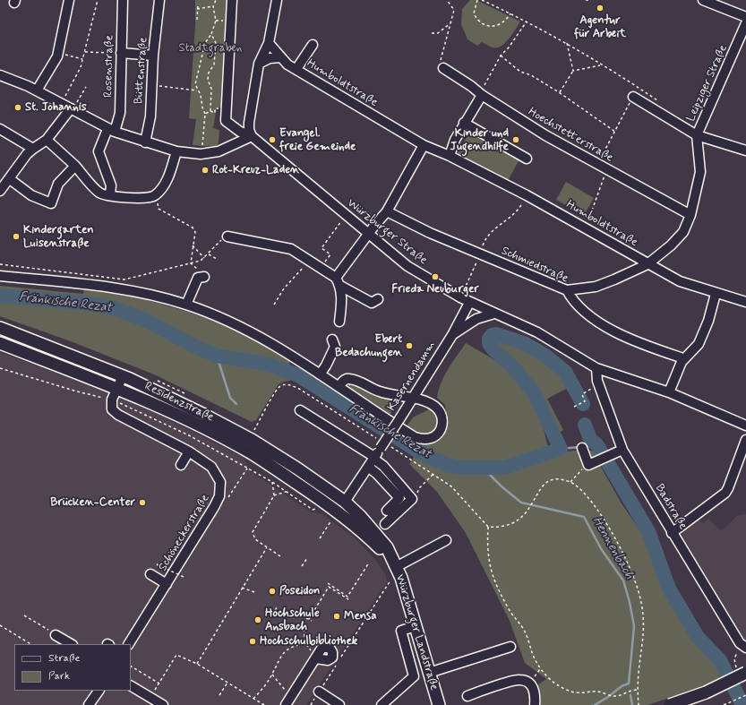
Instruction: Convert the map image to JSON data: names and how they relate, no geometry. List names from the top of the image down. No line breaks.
{"streets":{"main road":["Residenzstraße","Würzburger Landstraße"],"street":["Rosenstraße","Büttenstraße","Humboldtstraße","Leipziger Straße","Hoechstetterstraße","Würzburger Straße","Schmiedstraße","Kasernendamm","Badstraße","Schöneckerstraße"]},"crossings":[["Humboldtstraße","Leipziger Straße"],["Leipziger Straße","Hoechstetterstraße"],["Leipziger Straße","Schmiedstraße"],["Würzburger Straße","Kasernendamm"],["Würzburger Straße","Badstraße"],["Kasernendamm","Residenzstraße"],["Kasernendamm","Würzburger Landstraße"],["Residenzstraße","Würzburger Landstraße"]],"water":["Fränkische Rezat","Hennenbach"],"parks":["Stadtgraben"],"places":["Agentur für Arbeit","St. Johannis","Evangel. freie Gemeinde","Kinder und Jugendhilfe","Rot-Kreuz-Laden","Kindergarten Luisenstraße","Frieda Neuburger","Ebert Bedachungen","Brücken-Center","Poseidon","Mensa","Hochschule Ansbach","Hochschulbibliothek"],"legend":["Straße","Park"]}
